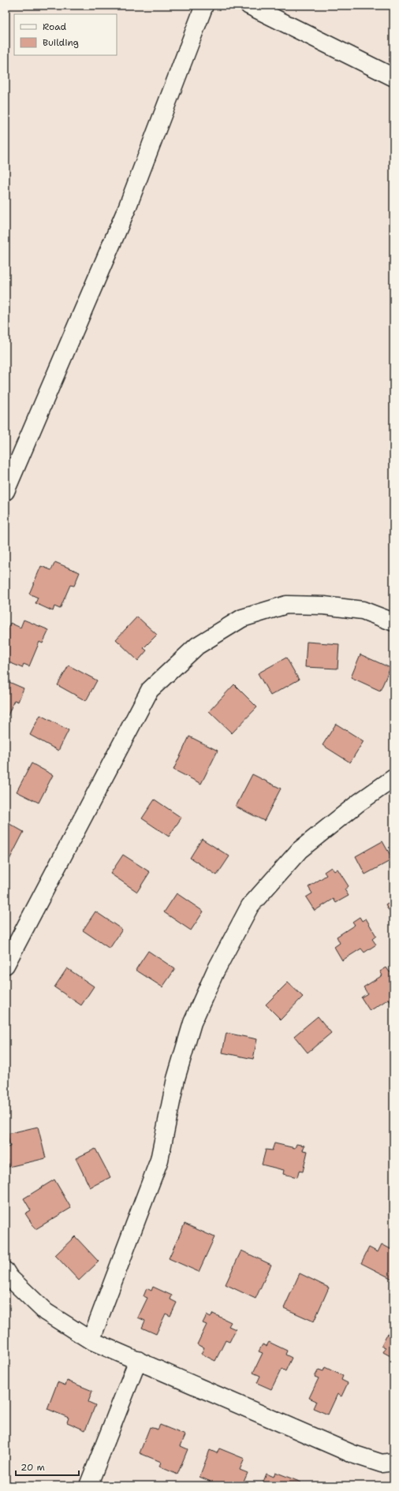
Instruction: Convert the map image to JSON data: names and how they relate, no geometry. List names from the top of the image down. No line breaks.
{"legend":["Road","Building"],"scale_bar":"20 m"}
